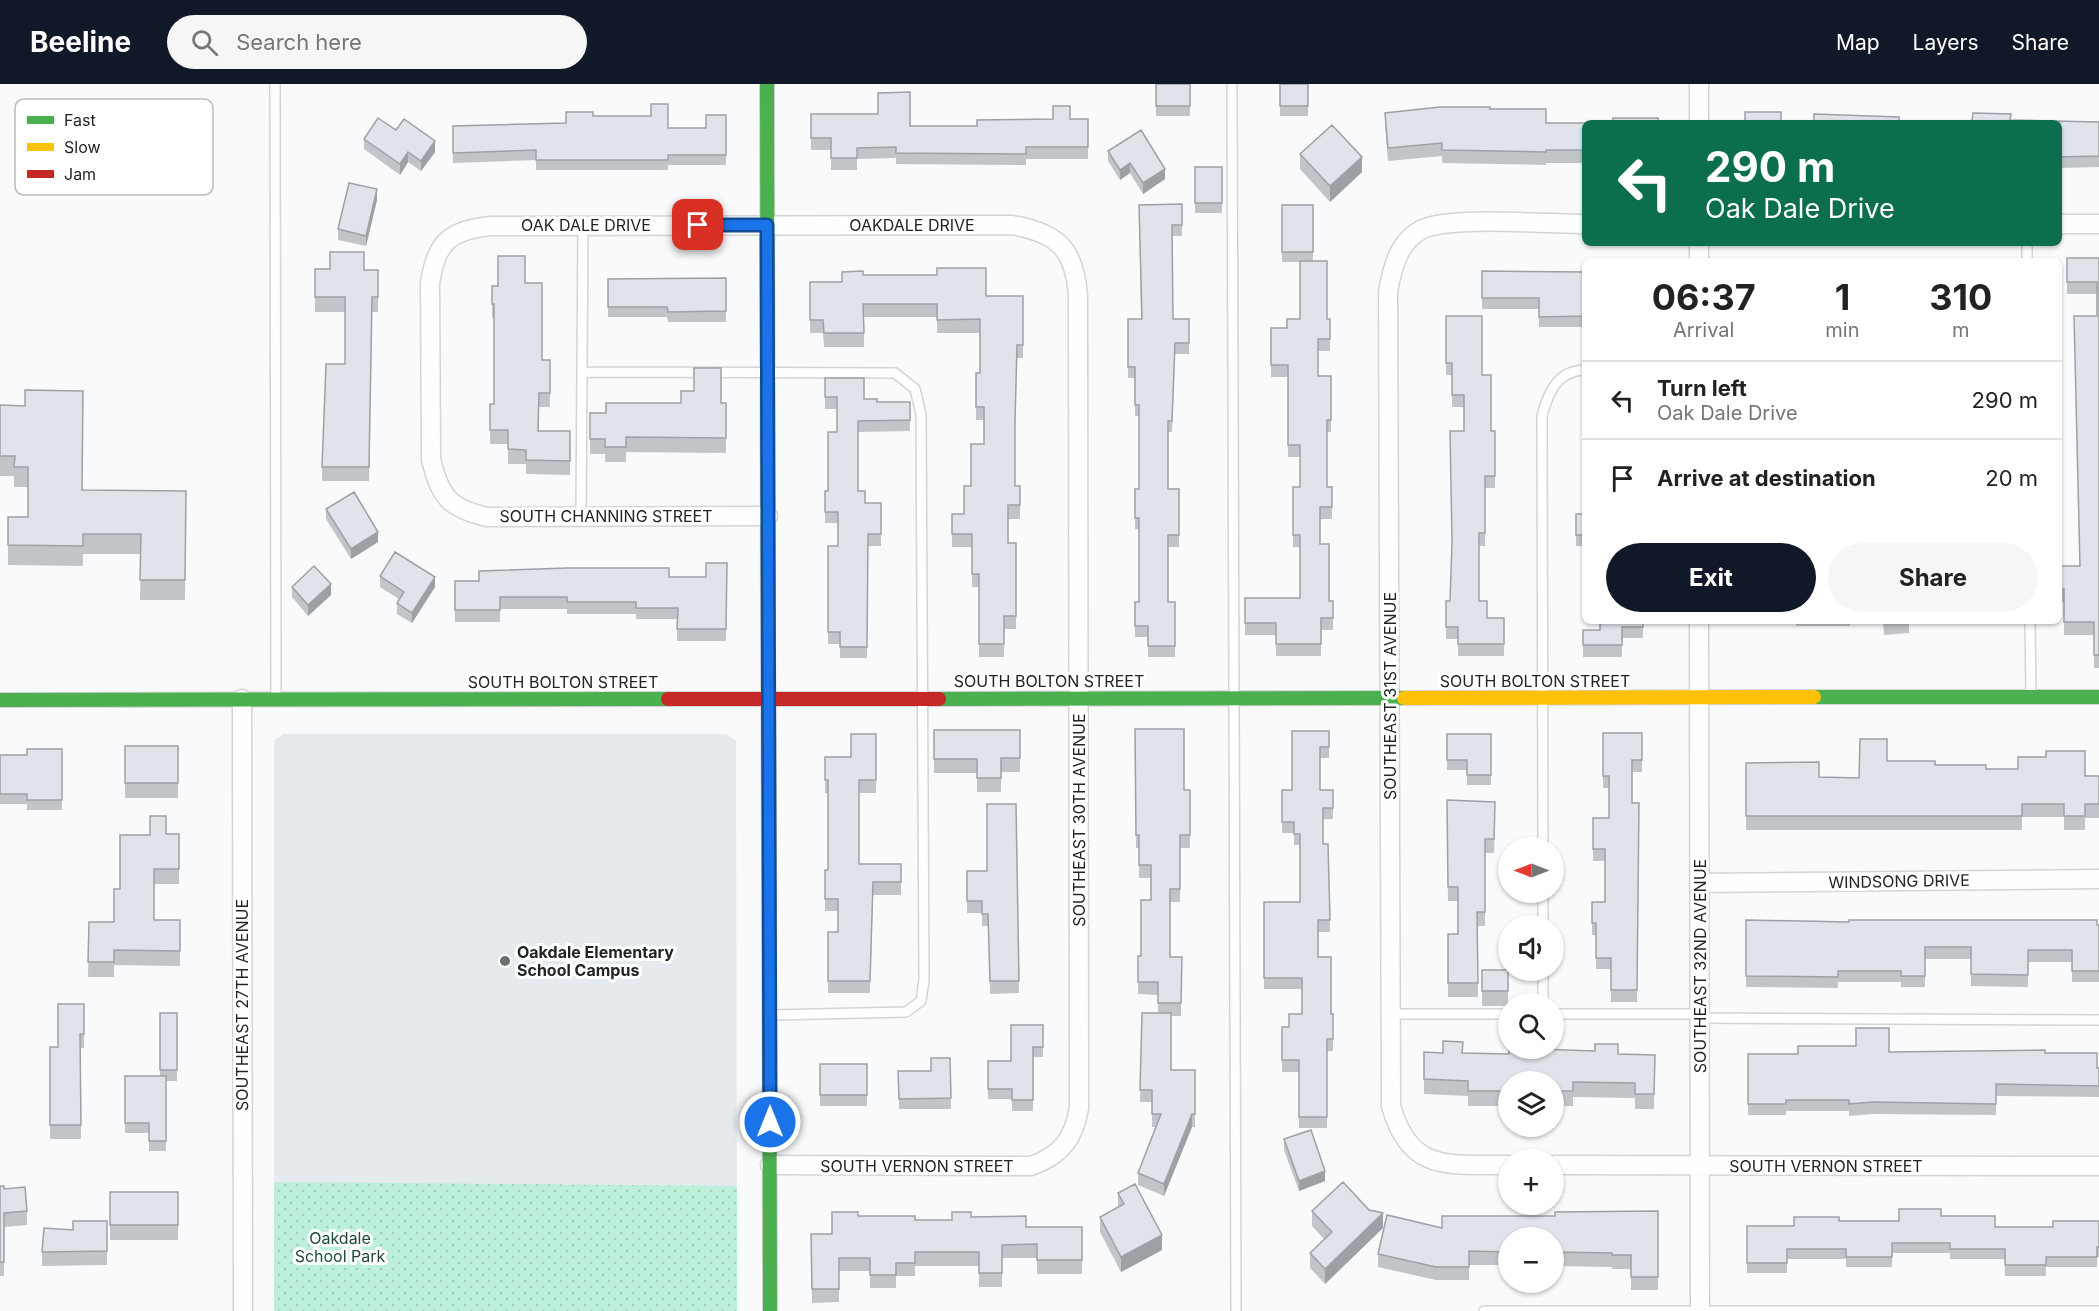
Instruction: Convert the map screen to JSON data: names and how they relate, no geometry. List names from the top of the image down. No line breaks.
{"streets":{"street":["OAK DALE DRIVE","OAKDALE DRIVE","SOUTH CHANNING STREET","SOUTH BOLTON STREET","SOUTHEAST 31ST AVENUE","SOUTHEAST 30TH AVENUE","WINDSONG DRIVE","SOUTHEAST 32ND AVENUE","SOUTHEAST 27TH AVENUE","SOUTH VERNON STREET"]},"crossings":[["OAK DALE DRIVE","OAKDALE DRIVE"],["OAK DALE DRIVE","SOUTH CHANNING STREET"],["OAKDALE DRIVE","SOUTHEAST 30TH AVENUE"],["SOUTH BOLTON STREET","SOUTHEAST 31ST AVENUE"],["SOUTH BOLTON STREET","SOUTHEAST 30TH AVENUE"],["SOUTH BOLTON STREET","SOUTHEAST 32ND AVENUE"],["SOUTH BOLTON STREET","SOUTHEAST 27TH AVENUE"],["SOUTHEAST 30TH AVENUE","SOUTH VERNON STREET"],["WINDSONG DRIVE","SOUTHEAST 32ND AVENUE"],["SOUTHEAST 32ND AVENUE","SOUTH VERNON STREET"]],"parks":["Oakdale School Park"],"places":["Oakdale Elementary School Campus"],"legend":["Fast","Slow","Jam"],"north":"left","page":{"header":"Beeline","search":"Search here","nav":["Map","Layers","Share"],"turn":["290 m","Oak Dale Drive"],"eta":["06:37","Arrival","1","min","310","m"],"list":[{"name":"Turn left","note":"Oak Dale Drive","value":"290 m"},{"name":"Arrive at destination","value":"20 m"}],"buttons":["Exit","Share"],"map_buttons":["+","−"]}}
